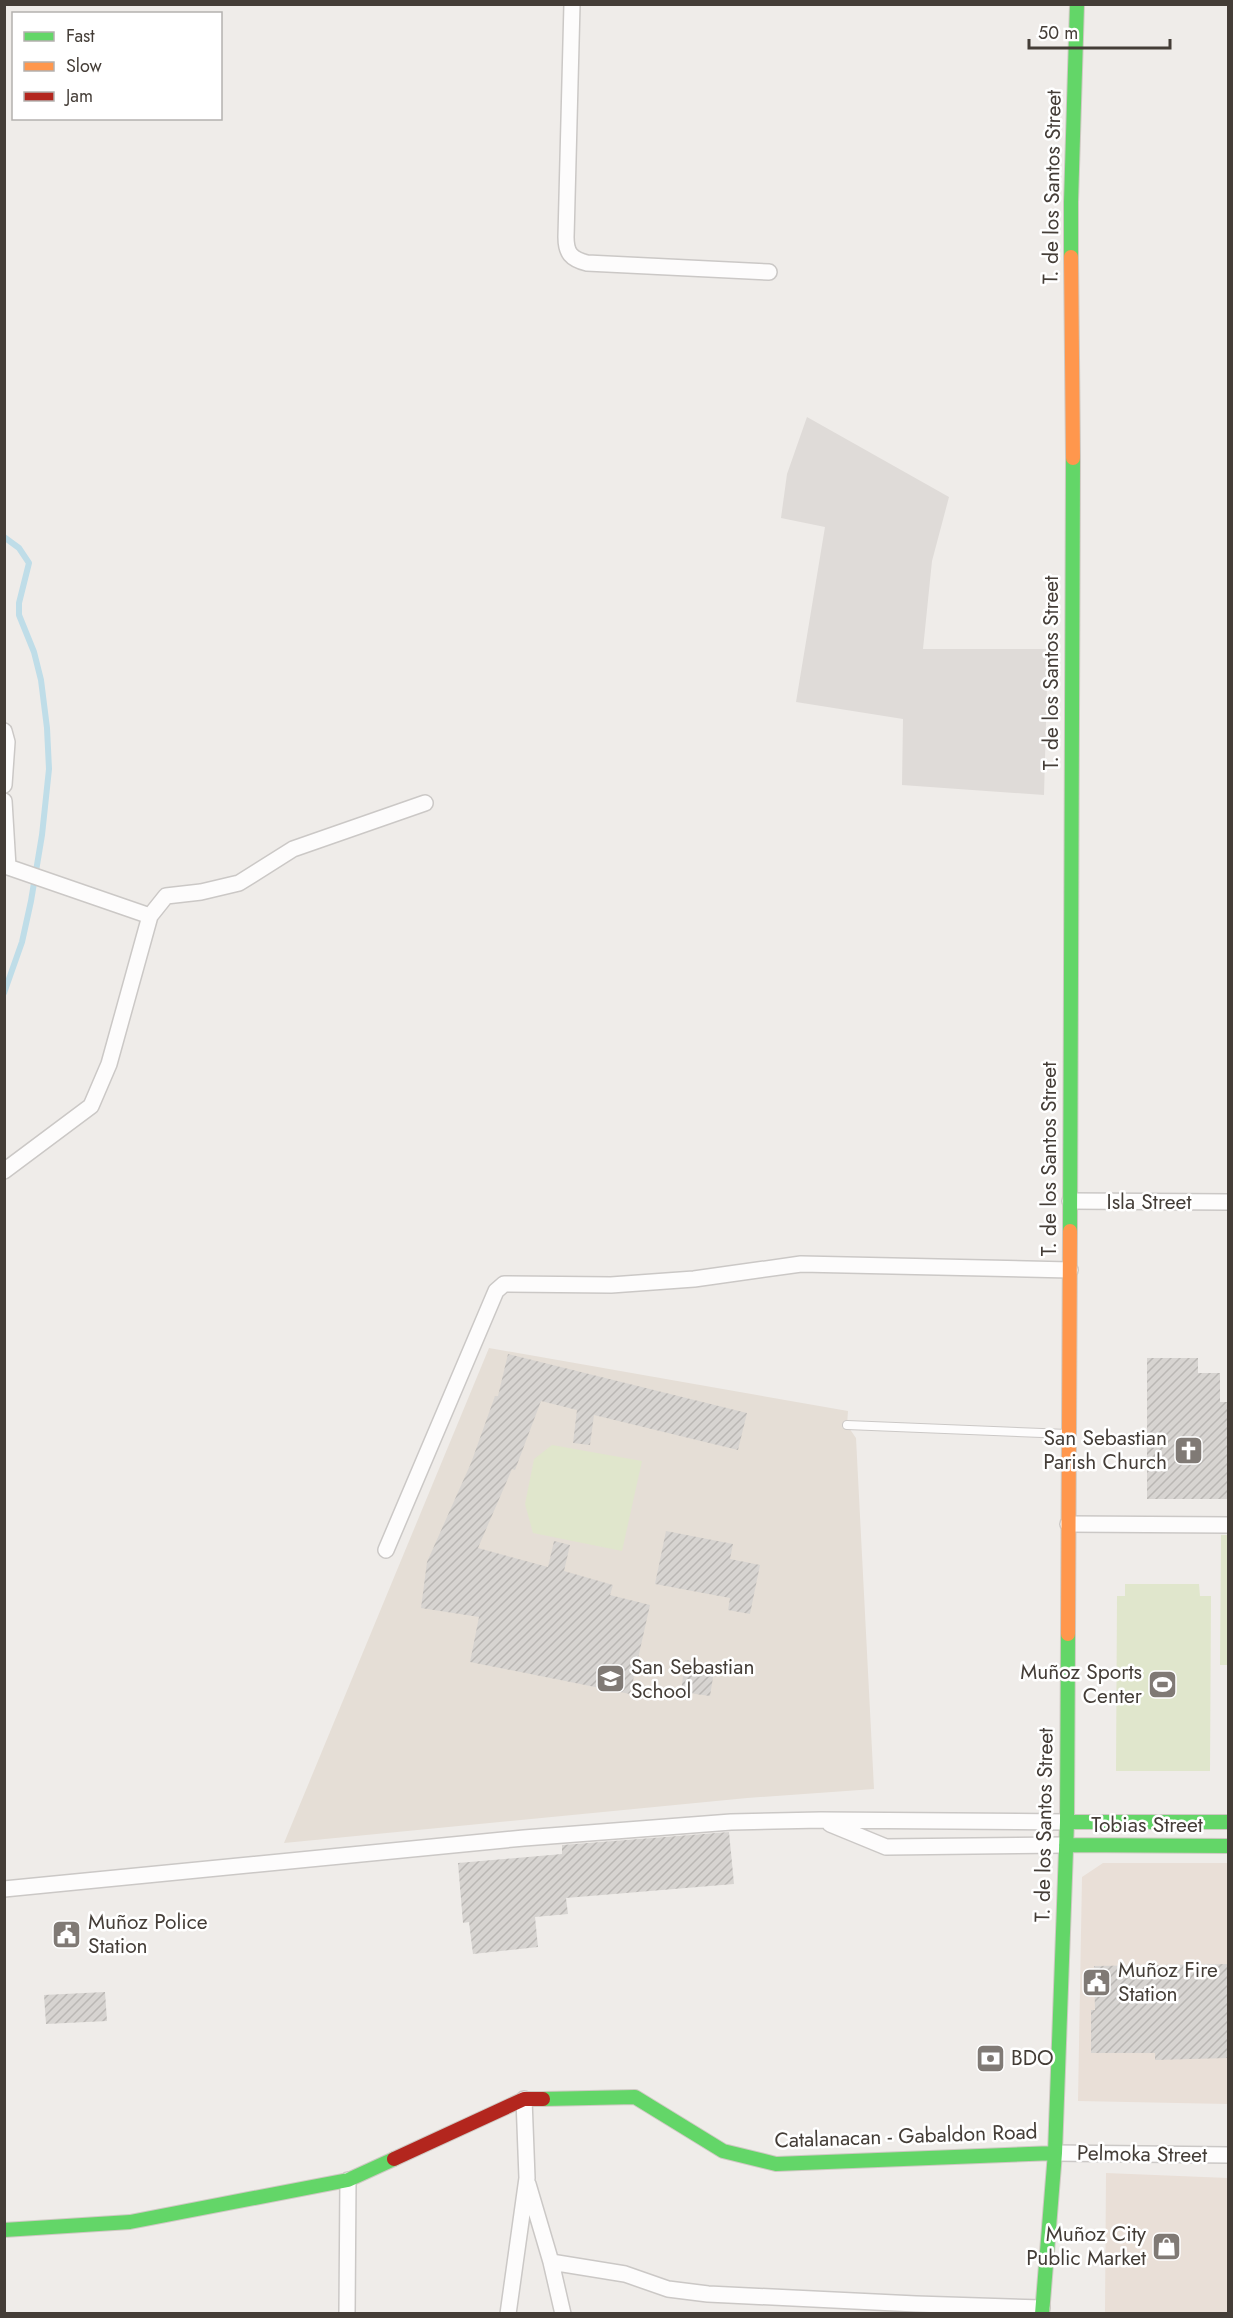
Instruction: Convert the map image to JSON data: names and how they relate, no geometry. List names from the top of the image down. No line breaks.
{"streets":{"main road":["T. de los Santos Street","Tobias Street","Catalanacan - Gabaldon Road"],"street":["Isla Street","Pelmoka Street"]},"crossings":[["T. de los Santos Street","Isla Street"],["T. de los Santos Street","Tobias Street"],["T. de los Santos Street","Catalanacan - Gabaldon Road"],["T. de los Santos Street","Pelmoka Street"],["Catalanacan - Gabaldon Road","Pelmoka Street"]],"places":{"church":["San Sebastian Parish Church"],"school or university":["San Sebastian School"],"sports":["Muñoz Sports Center"],"public building":["Muñoz Police Station","Muñoz Fire Station"],"bank":["BDO"],"shop":["Muñoz City Public Market"]},"legend":["Fast","Slow","Jam"],"scale_bar":"50 m"}
